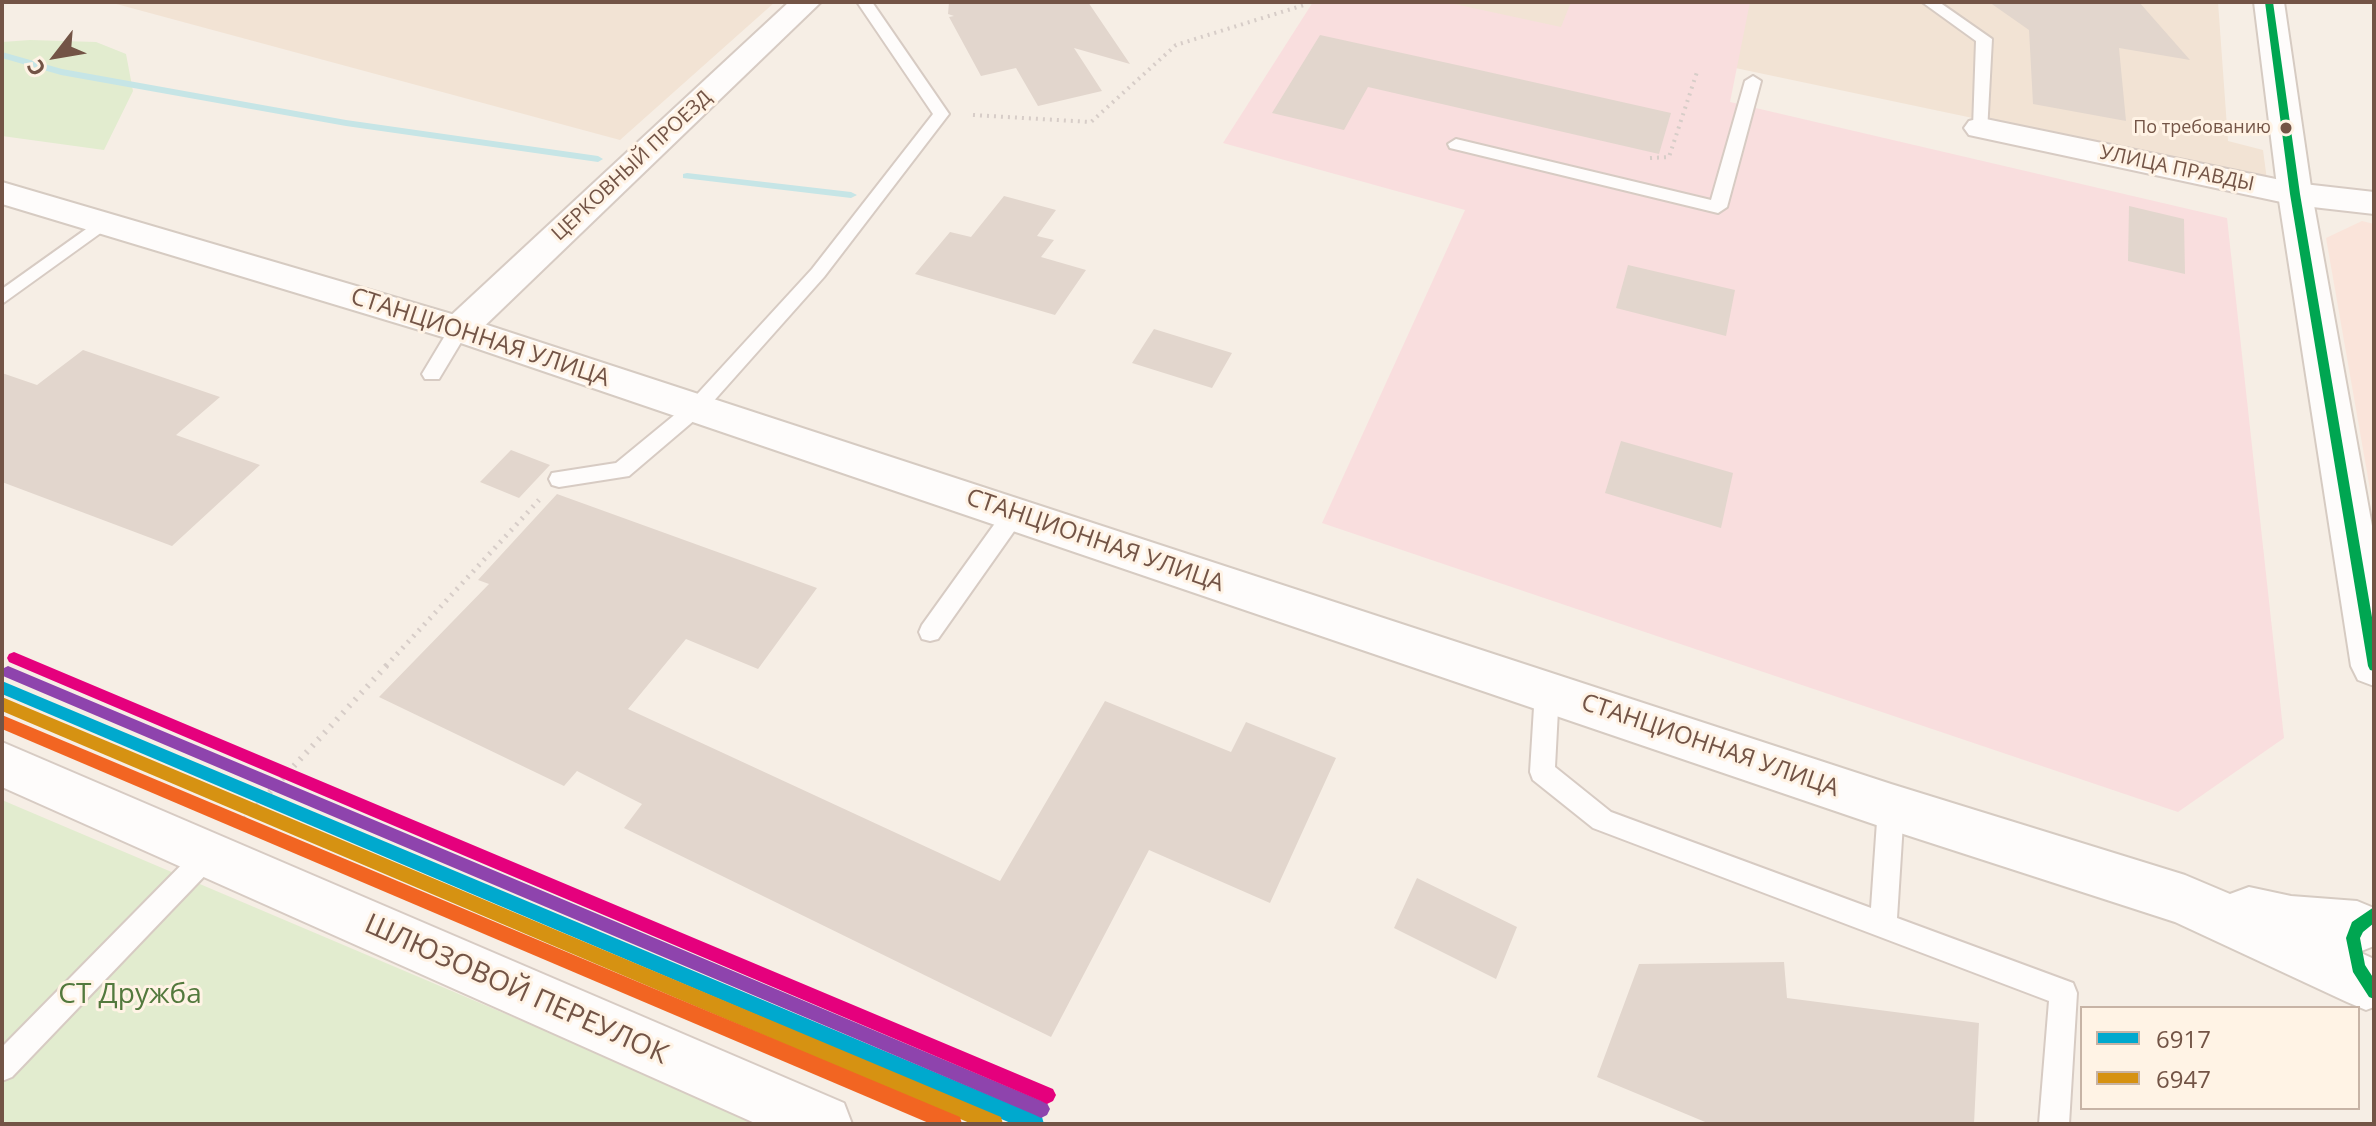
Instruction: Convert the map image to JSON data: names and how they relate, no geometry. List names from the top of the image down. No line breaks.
{"streets":{"main road":["ЦЕРКОВНЫЙ ПРОЕЗД","УЛИЦА ПРАВДЫ","СТАНЦИОННАЯ УЛИЦА","ШЛЮЗОВОЙ ПЕРЕУЛОК"]},"crossings":[["ЦЕРКОВНЫЙ ПРОЕЗД","СТАНЦИОННАЯ УЛИЦА"]],"parks":["СТ Дружба"],"places":["По требованию"],"lines":["transit line 6917","transit line 6947"],"legend":["6917","6947"],"north":"bottom left"}
